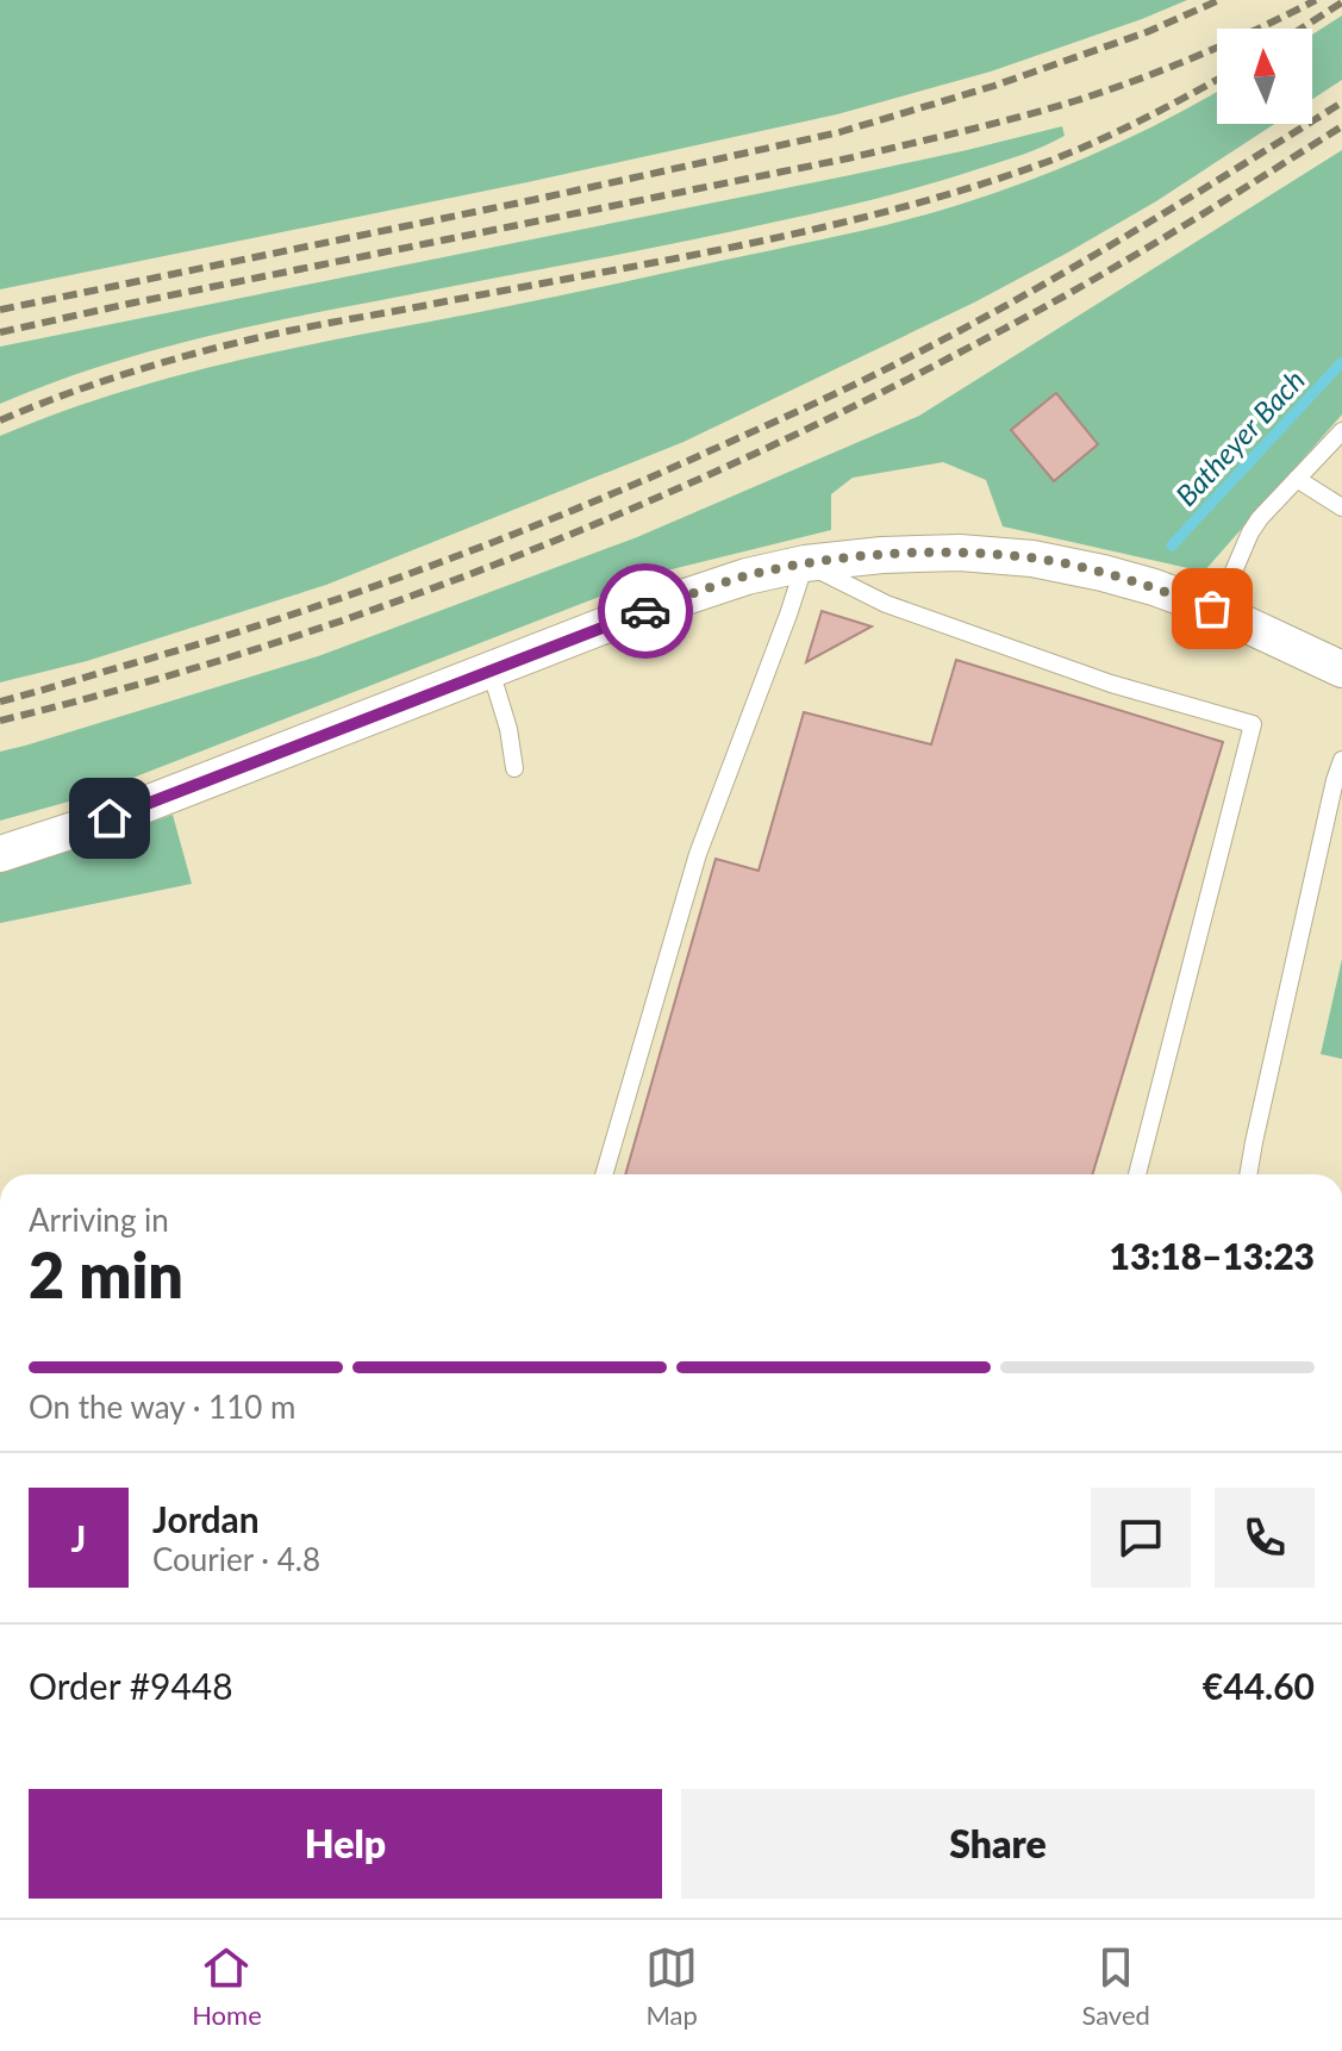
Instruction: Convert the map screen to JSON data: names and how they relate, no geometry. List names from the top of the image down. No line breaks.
{"water":["Batheyer Bach"],"north":"top","page":{"heading":["2 min","Arriving in","13:18–13:23"],"panel":["Jordan","Courier · 4.8","Order #9448","€44.60"],"bar":"On the way · 110 m","round":"J","buttons":["Help","Share"],"tabs":["Home","Map","Saved"]}}
